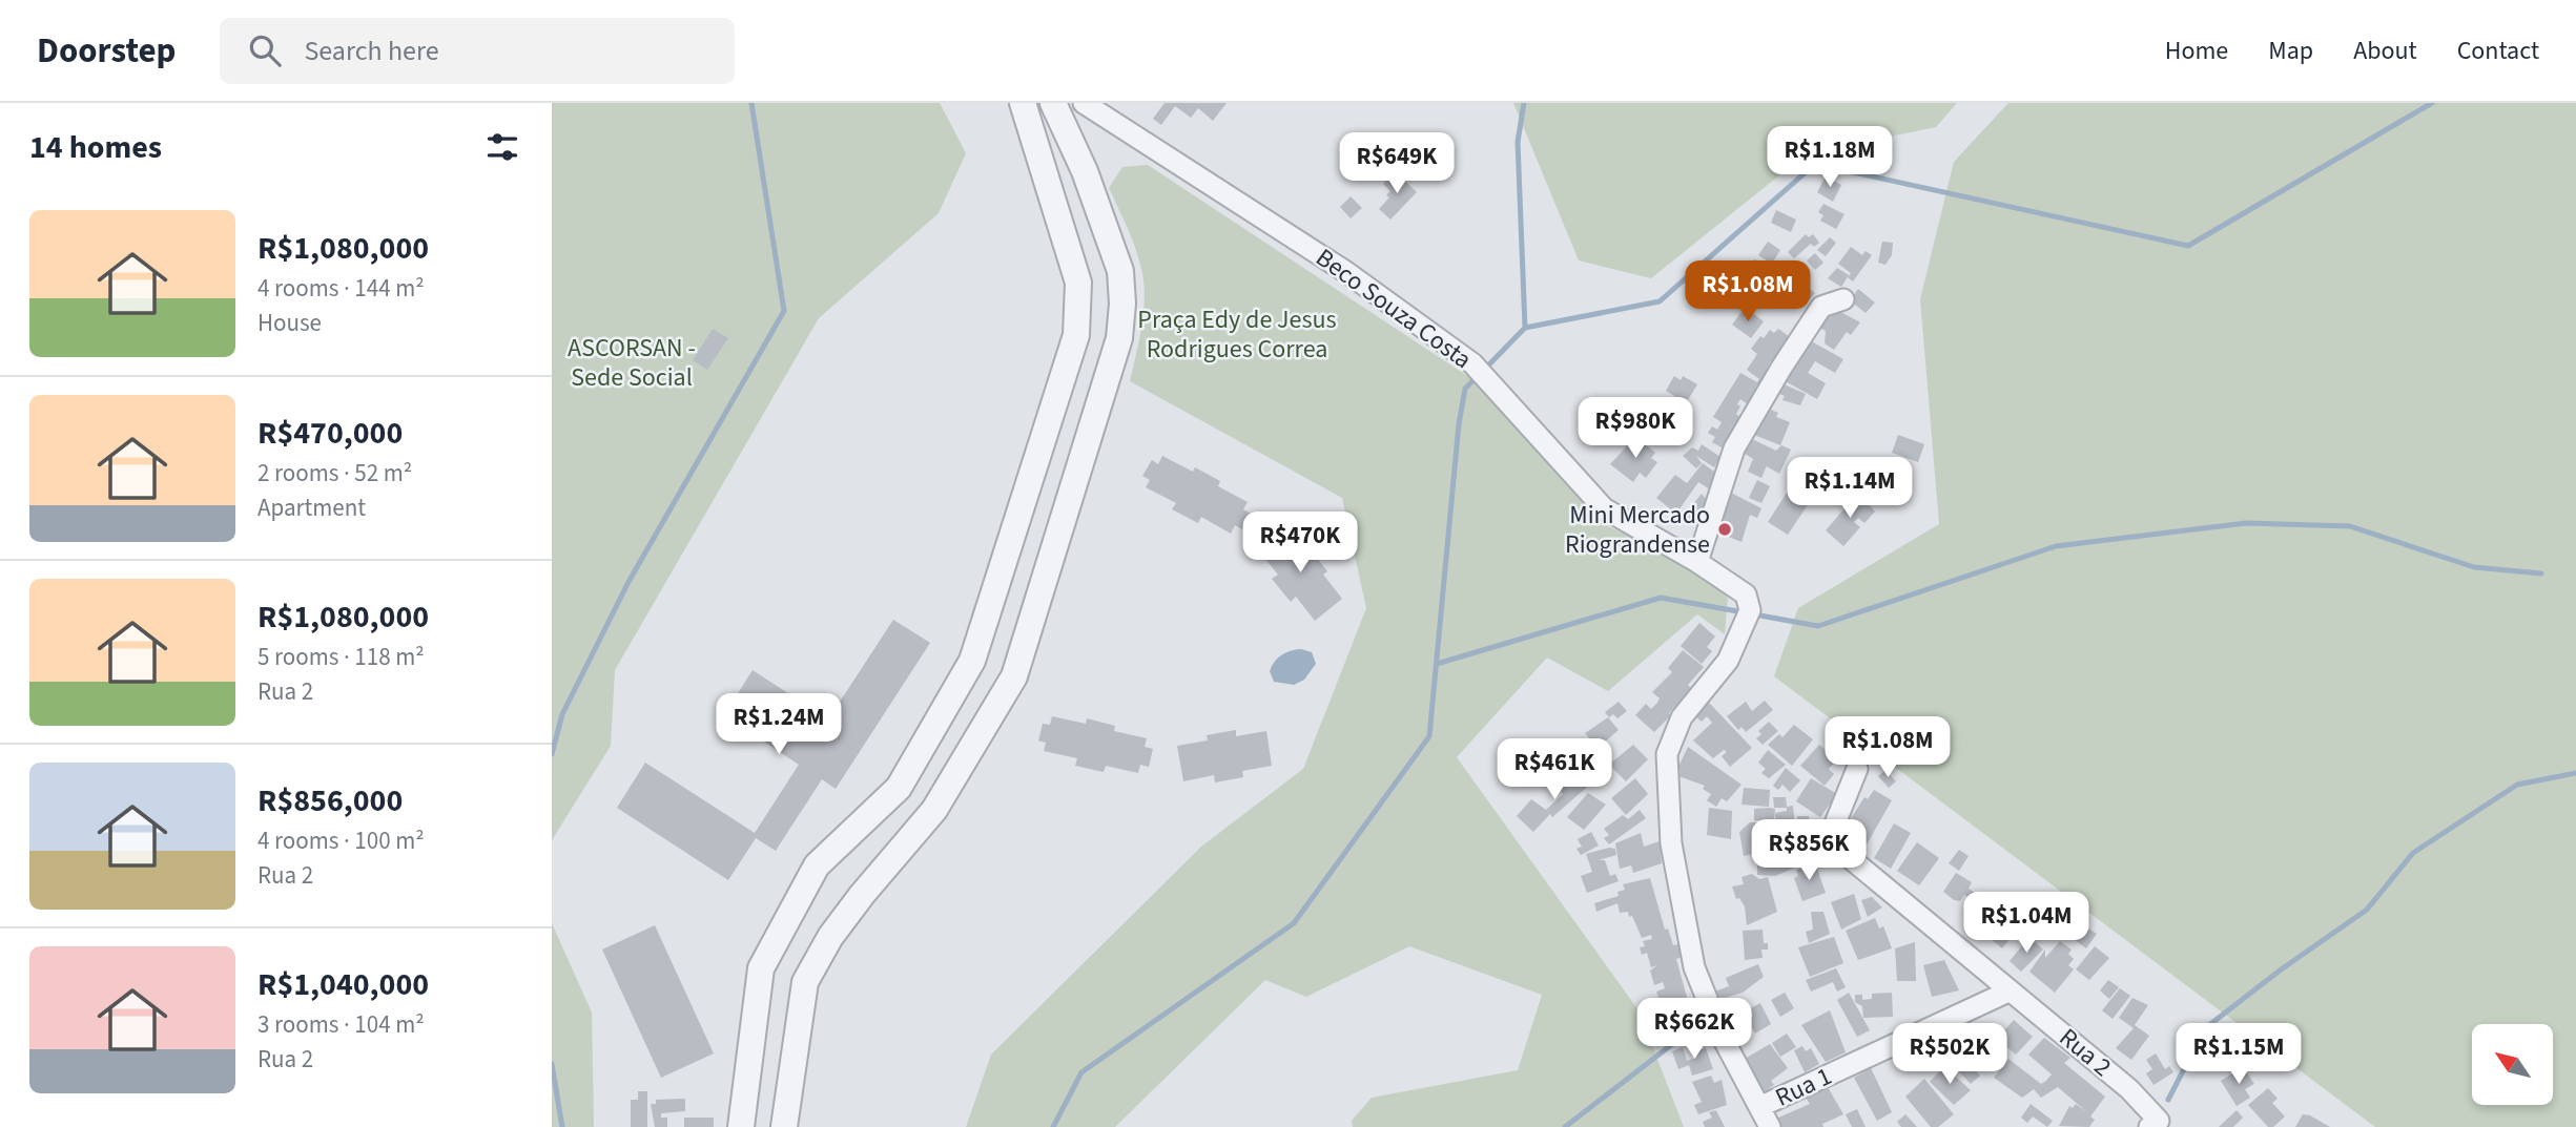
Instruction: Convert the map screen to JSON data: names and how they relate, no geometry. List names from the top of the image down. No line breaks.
{"streets":{"street":["Beco Souza Costa","Rua 2","Rua 1"]},"crossings":[["Beco Souza Costa","Rua 1"],["Rua 2","Rua 1"]],"parks":["Praça Edy de Jesus Rodrigues Correa","ASCORSAN - Sede Social"],"places":["Mini Mercado Riograndense"],"north":"top left","page":{"header":"Doorstep","search":"Search here","nav":["Home","Map","About","Contact"],"heading":"14 homes","price":["R$1.18M","R$649K","R$1.08M","R$980K","R$1.14M","R$470K","R$1.24M","R$1.08M","R$461K","R$856K","R$1.04M","R$662K","R$502K","R$1.15M"],"list":[{"name":"R$1,080,000","note":"4 rooms · 144 m² · House"},{"name":"R$470,000","note":"2 rooms · 52 m² · Apartment"},{"name":"R$1,080,000","note":"5 rooms · 118 m² · Rua 2"},{"name":"R$856,000","note":"4 rooms · 100 m² · Rua 2"},{"name":"R$1,040,000","note":"3 rooms · 104 m² · Rua 2"}]}}
